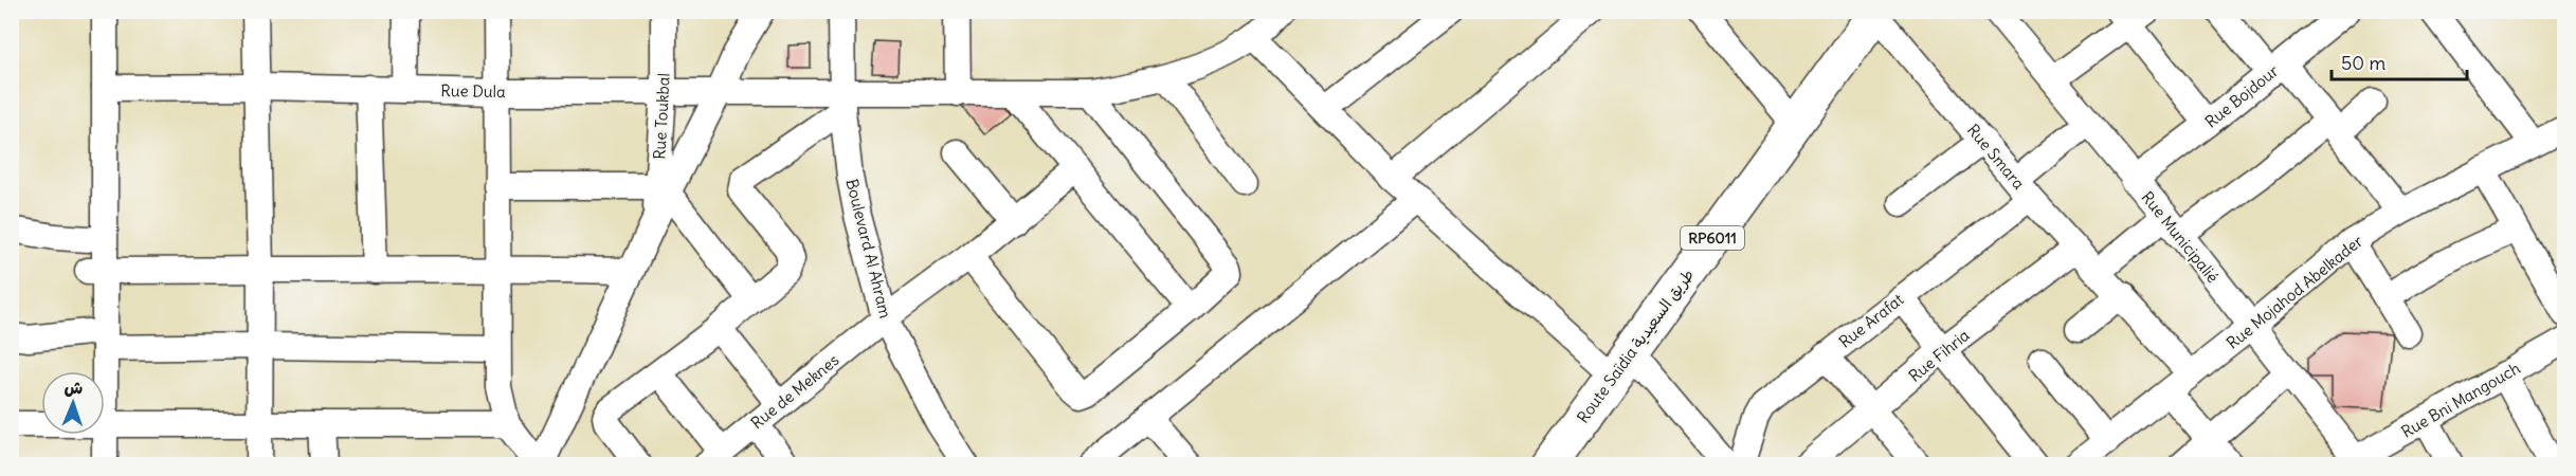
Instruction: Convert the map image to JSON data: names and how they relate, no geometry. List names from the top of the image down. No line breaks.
{"streets":{"highway":["RP6011","Route Saïdia طريق السعيدية"],"street":["Rue Dula","Rue Bojdour","Rue Toukbal","Rue Smara","Rue Municipalié","Boulevard Al Ahram","Rue Mojahod Abelkader","Rue Arafat","Rue Fihria","Rue de Meknes","Rue Bni Mangouch"]},"crossings":[["Rue Dula","Rue Toukbal"],["Rue Dula","Boulevard Al Ahram"],["Rue Bojdour","Rue Municipalié"],["Rue Smara","Rue Mojahod Abelkader"],["Rue Smara","Rue Arafat"],["Rue Smara","Route Saïdia طريق السعيدية"],["Rue Smara","Rue Fihria"],["Rue Municipalié","Rue Mojahod Abelkader"],["Rue Municipalié","Rue Arafat"],["Rue Municipalié","Rue Bni Mangouch"],["Boulevard Al Ahram","Rue de Meknes"]],"scale_bar":"50 m","north":"top"}
